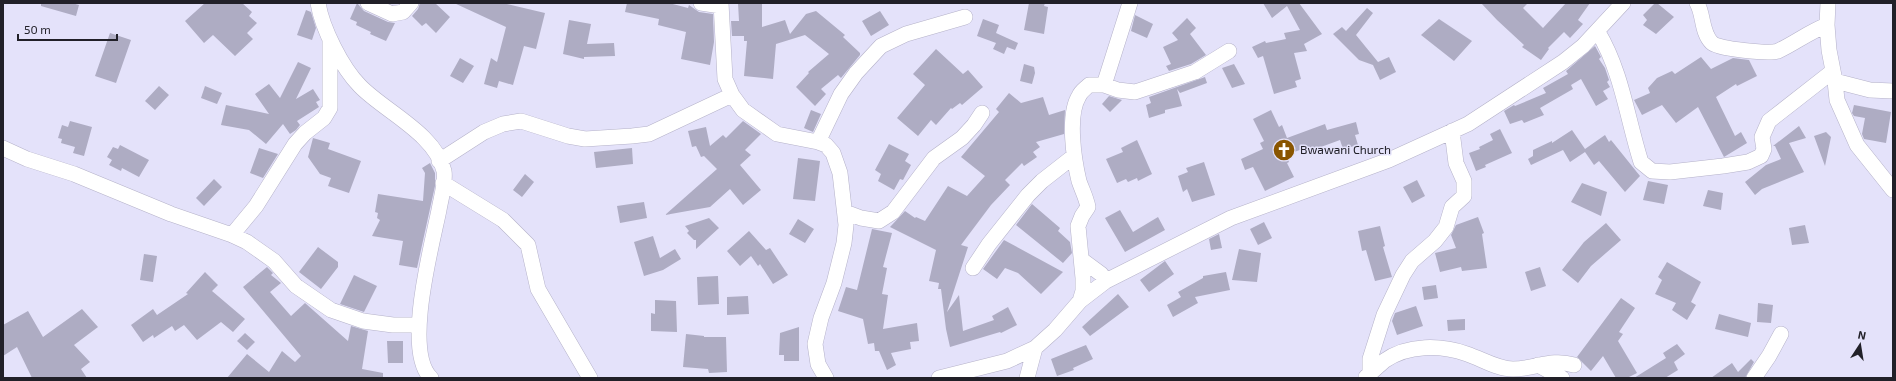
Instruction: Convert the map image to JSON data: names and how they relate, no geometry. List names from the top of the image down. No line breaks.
{"places":{"church":["Bwawani Church"]},"scale_bar":"50 m","north":"top"}
